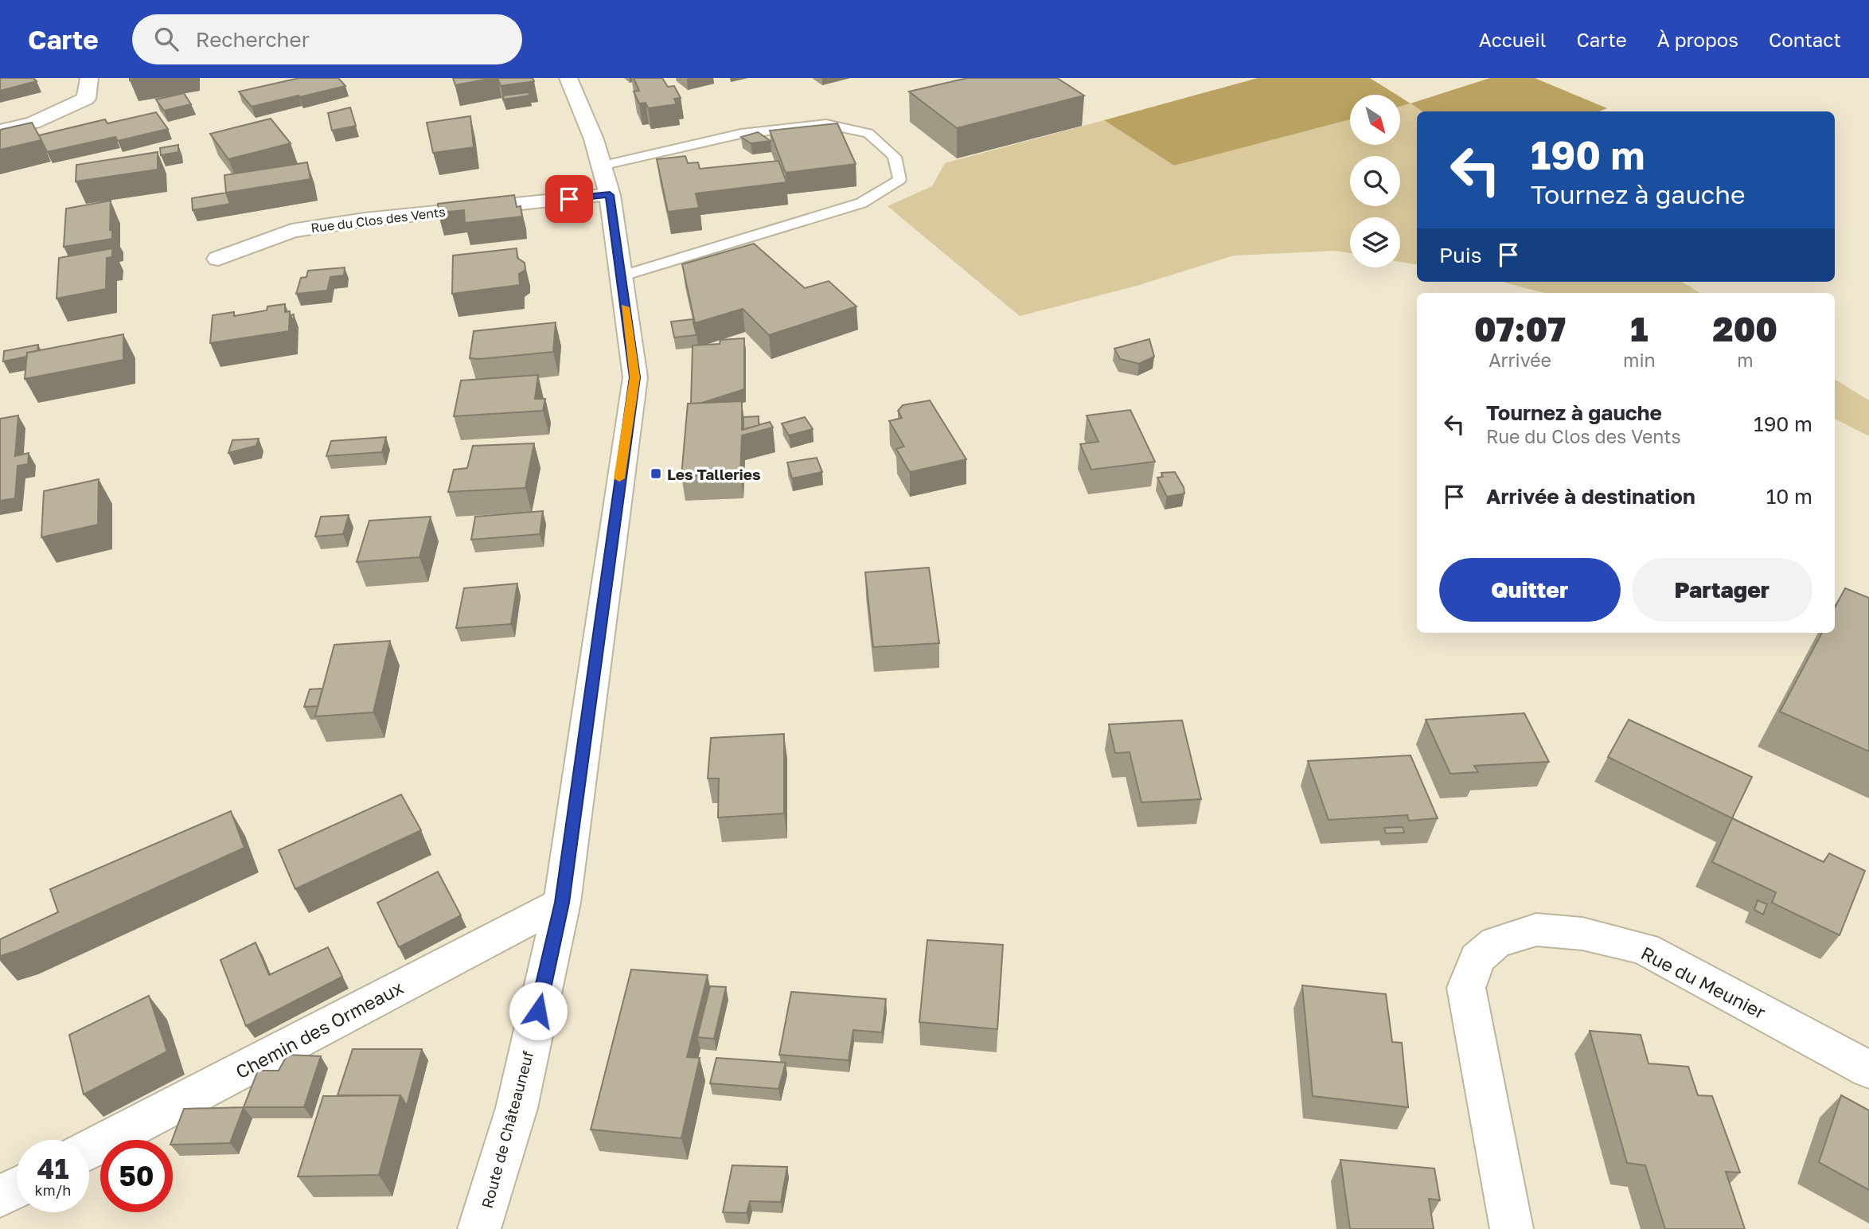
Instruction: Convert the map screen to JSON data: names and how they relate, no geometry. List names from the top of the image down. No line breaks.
{"streets":{"main road":["Rue du Clos des Vents","Rue du Meunier","Chemin des Ormeaux","Route de Châteauneuf"]},"crossings":[["Rue du Clos des Vents","Route de Châteauneuf"],["Chemin des Ormeaux","Route de Châteauneuf"]],"places":{"transit":["Les Talleries"]},"north":"bottom right","page":{"header":"Carte","search":"Rechercher","nav":["Accueil","Carte","À propos","Contact"],"turn":["190 m","Tournez à gauche"],"then":"Puis","eta":["07:07","Arrivée","1","min","200","m"],"list":[{"name":"Tournez à gauche","note":"Rue du Clos des Vents","value":"190 m"},{"name":"Arrivée à destination","value":"10 m"}],"buttons":["Quitter","Partager"],"speed":"41 km/h","limit":"50"}}
